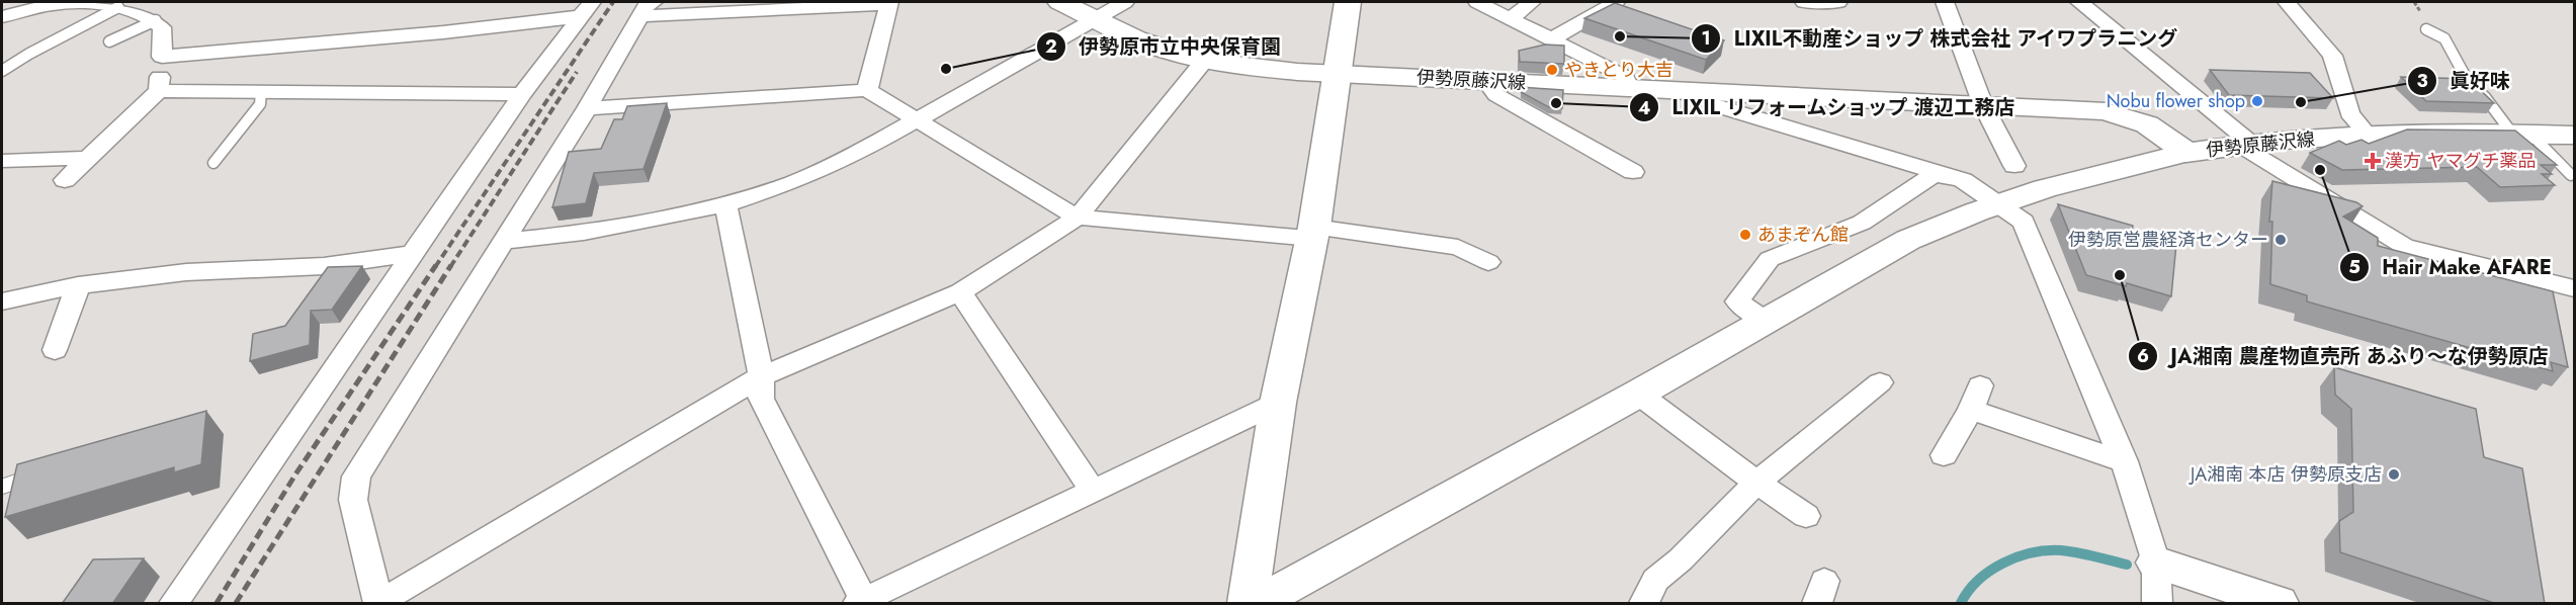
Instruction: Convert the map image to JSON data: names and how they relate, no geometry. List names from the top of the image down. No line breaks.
{"streets":{"street":["伊勢原藤沢線"]},"places":{"other":["LIXIL不動産ショップ 株式会社 アイワプラニング","伊勢原市立中央保育園","やきとり大吉","Nobu flower shop","眞好味","LIXIL リフォームショップ 渡辺工務店","Hair Make AFARE","あまぞん館","伊勢原営農経済センター","JA湘南 農産物直売所 あふり～な伊勢原店","JA湘南 本店 伊勢原支店"],"health":["漢方 ヤマグチ薬品"]}}
